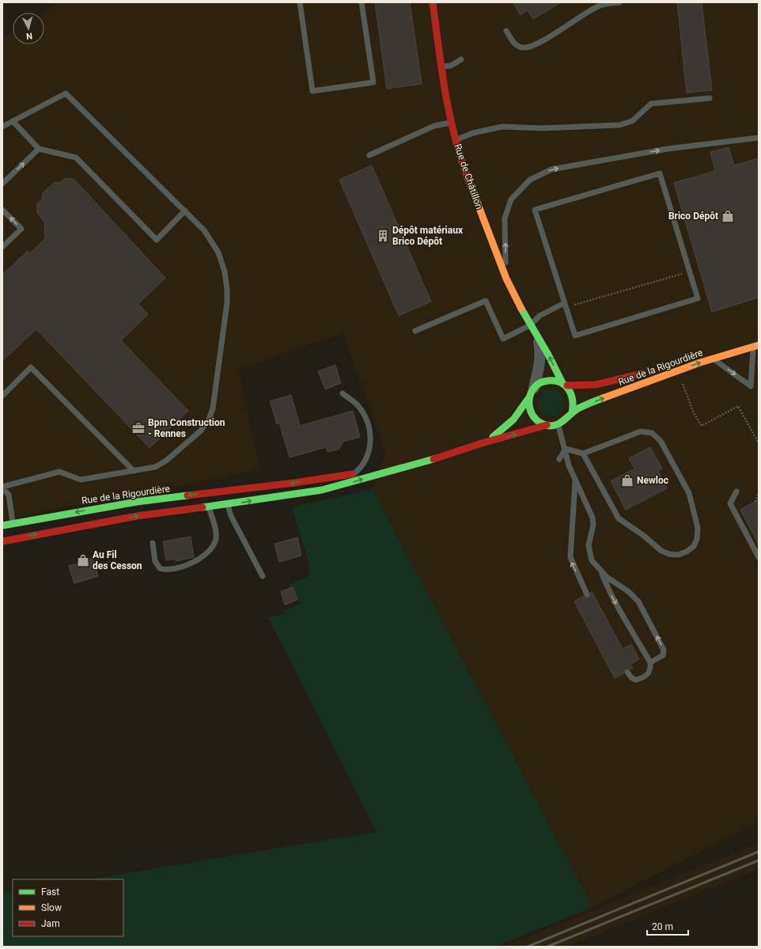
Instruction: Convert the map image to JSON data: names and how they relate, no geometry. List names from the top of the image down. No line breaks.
{"streets":{"street":["Rue de Châtillon","Rue de la Rigourdière"]},"crossings":[["Rue de Châtillon","Rue de la Rigourdière"]],"places":{"shop":["Brico Dépôt","Newloc","Au Fil des Cesson"],"building":["Dépôt matériaux Brico Dépôt"],"office":["Bpm Construction - Rennes"]},"legend":["Fast","Slow","Jam"],"scale_bar":"20 m","north":"bottom"}
